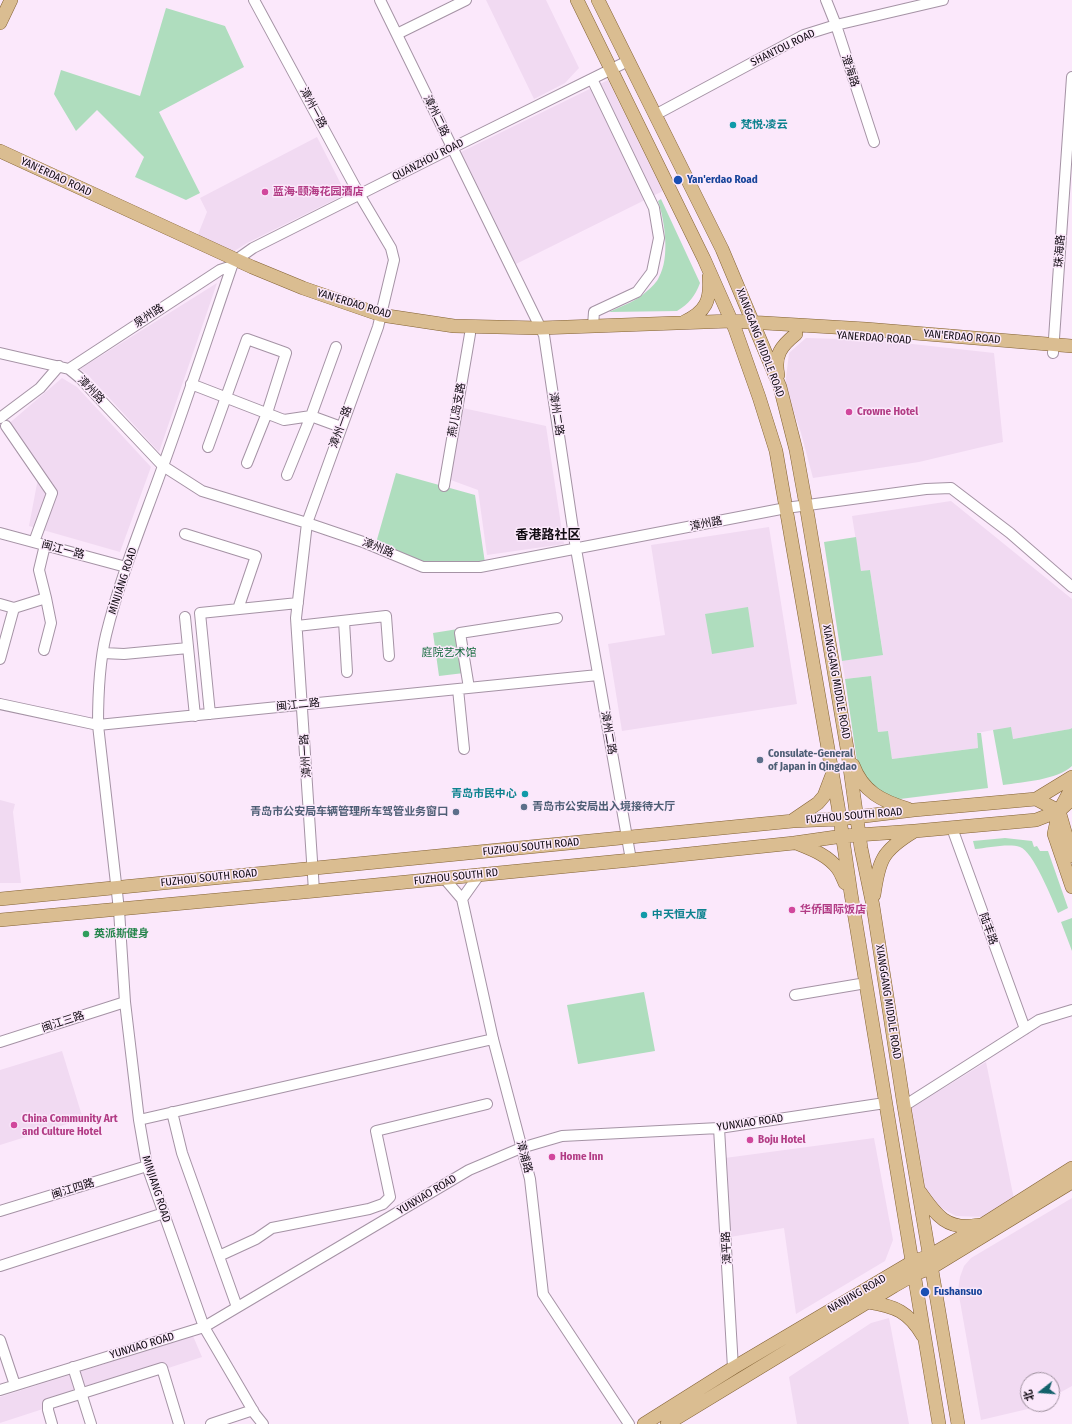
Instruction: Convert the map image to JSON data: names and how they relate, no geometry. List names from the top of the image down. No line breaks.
{"streets":{"main road":["YAN'ERDAO ROAD","YANERDAO ROAD","XIANGGANG MIDDLE ROAD","FUZHOU SOUTH ROAD","FUZHOU SOUTH RD","NANJING ROAD"],"street":["SHANTOU ROAD","澄海路","漳州一路","漳州二路","QUANZHOU ROAD","珠海路","泉州路","漳州路","燕儿岛支路","闽江一路","MǏNJIĀNG ROAD","闽江二路","陆丰路","闽江三路","YUNXIAO ROAD","漳浦路","闽江四路","MINJIANG ROAD","漳平路"]},"crossings":[["SHANTOU ROAD","澄海路"],["SHANTOU ROAD","XIANGGANG MIDDLE ROAD"],["漳州一路","QUANZHOU ROAD"],["漳州一路","YAN'ERDAO ROAD"],["漳州一路","漳州路"],["漳州一路","闽江二路"],["漳州一路","FUZHOU SOUTH ROAD"],["漳州一路","FUZHOU SOUTH RD"],["漳州二路","QUANZHOU ROAD"],["漳州二路","YAN'ERDAO ROAD"],["漳州二路","漳州路"],["漳州二路","闽江二路"],["漳州二路","FUZHOU SOUTH ROAD"],["漳州二路","FUZHOU SOUTH RD"],["QUANZHOU ROAD","YAN'ERDAO ROAD"],["QUANZHOU ROAD","泉州路"],["QUANZHOU ROAD","XIANGGANG MIDDLE ROAD"],["QUANZHOU ROAD","MǏNJIĀNG ROAD"],["YAN'ERDAO ROAD","珠海路"],["YAN'ERDAO ROAD","泉州路"],["YAN'ERDAO ROAD","YANERDAO ROAD"],["YAN'ERDAO ROAD","XIANGGANG MIDDLE ROAD"],["YAN'ERDAO ROAD","燕儿岛支路"],["YAN'ERDAO ROAD","MǏNJIĀNG ROAD"],["珠海路","YANERDAO ROAD"],["泉州路","漳州路"],["泉州路","MǏNJIĀNG ROAD"],["XIANGGANG MIDDLE ROAD","漳州路"],["XIANGGANG MIDDLE ROAD","FUZHOU SOUTH ROAD"],["XIANGGANG MIDDLE ROAD","YUNXIAO ROAD"],["XIANGGANG MIDDLE ROAD","NANJING ROAD"],["漳州路","MǏNJIĀNG ROAD"],["闽江一路","MǏNJIĀNG ROAD"],["MǏNJIĀNG ROAD","闽江二路"],["MǏNJIĀNG ROAD","FUZHOU SOUTH ROAD"],["MǏNJIĀNG ROAD","FUZHOU SOUTH RD"],["MǏNJIĀNG ROAD","MINJIANG ROAD"],["FUZHOU SOUTH ROAD","FUZHOU SOUTH RD"],["FUZHOU SOUTH ROAD","陆丰路"],["FUZHOU SOUTH RD","MINJIANG ROAD"],["闽江三路","MINJIANG ROAD"],["YUNXIAO ROAD","漳浦路"],["YUNXIAO ROAD","MINJIANG ROAD"],["YUNXIAO ROAD","漳平路"],["闽江四路","MINJIANG ROAD"],["漳平路","NANJING ROAD"]],"districts":["香港路社区"],"parks":["庭院艺术馆"],"places":["梵悦·凌云","Yan'erdao Road","蓝海·颐海花园酒店","Crowne Hotel","Consulate-General of Japan in Qingdao","青岛市民中心","青岛市公安局出入境接待大厅","青岛市公安局车辆管理所车驾管业务窗口","华侨国际饭店","中天恒大厦","英派斯健身","China Community Art and Culture Hotel","Boju Hotel","Home Inn","Fushansuo"],"north":"left"}
